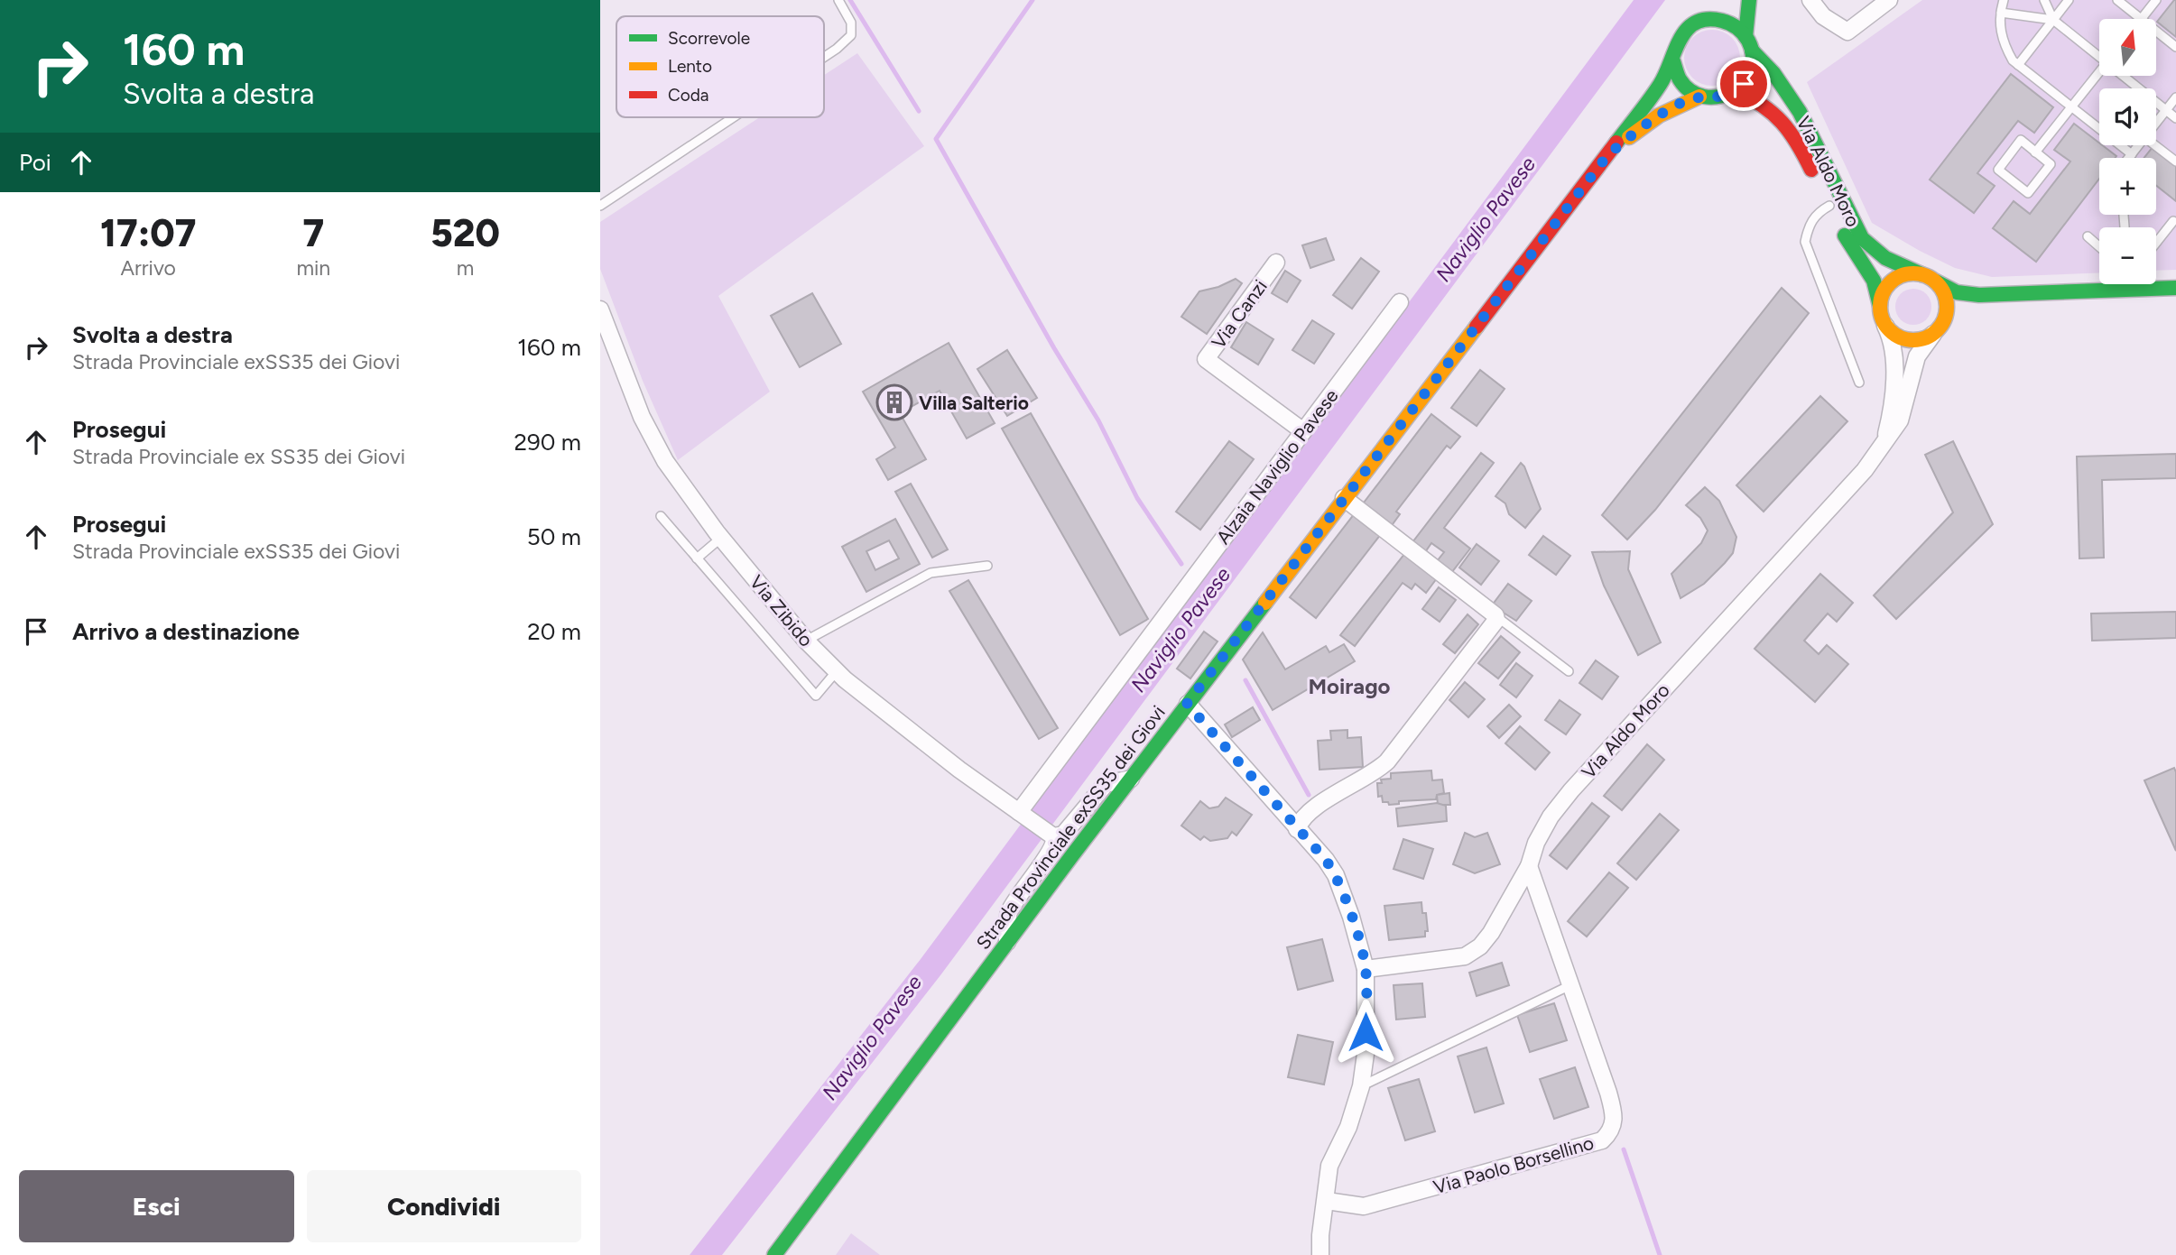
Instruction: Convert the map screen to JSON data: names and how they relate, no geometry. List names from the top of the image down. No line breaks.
{"streets":{"main road":["Via Aldo Moro","Strada Provinciale exSS35 dei Giovi"],"street":["Via Canzi","Alzaia Naviglio Pavese","Via Zibido","Via Paolo Borsellino"]},"crossings":[["Via Aldo Moro","Via Paolo Borsellino"],["Via Canzi","Alzaia Naviglio Pavese"],["Alzaia Naviglio Pavese","Via Zibido"]],"districts":["Moirago"],"water":["Naviglio Pavese"],"places":{"building":["Villa Salterio"]},"legend":["Scorrevole","Lento","Coda"],"north":"top","page":{"turn":["160 m","Svolta a destra"],"map_buttons":["+","−"],"then":"Poi","eta":["17:07","Arrivo","7","min","520","m"],"list":[{"name":"Svolta a destra","note":"Strada Provinciale exSS35 dei Giovi","value":"160 m"},{"name":"Prosegui","note":"Strada Provinciale ex SS35 dei Giovi","value":"290 m"},{"name":"Prosegui","note":"Strada Provinciale exSS35 dei Giovi","value":"50 m"},{"name":"Arrivo a destinazione","value":"20 m"}],"buttons":["Esci","Condividi"]}}
